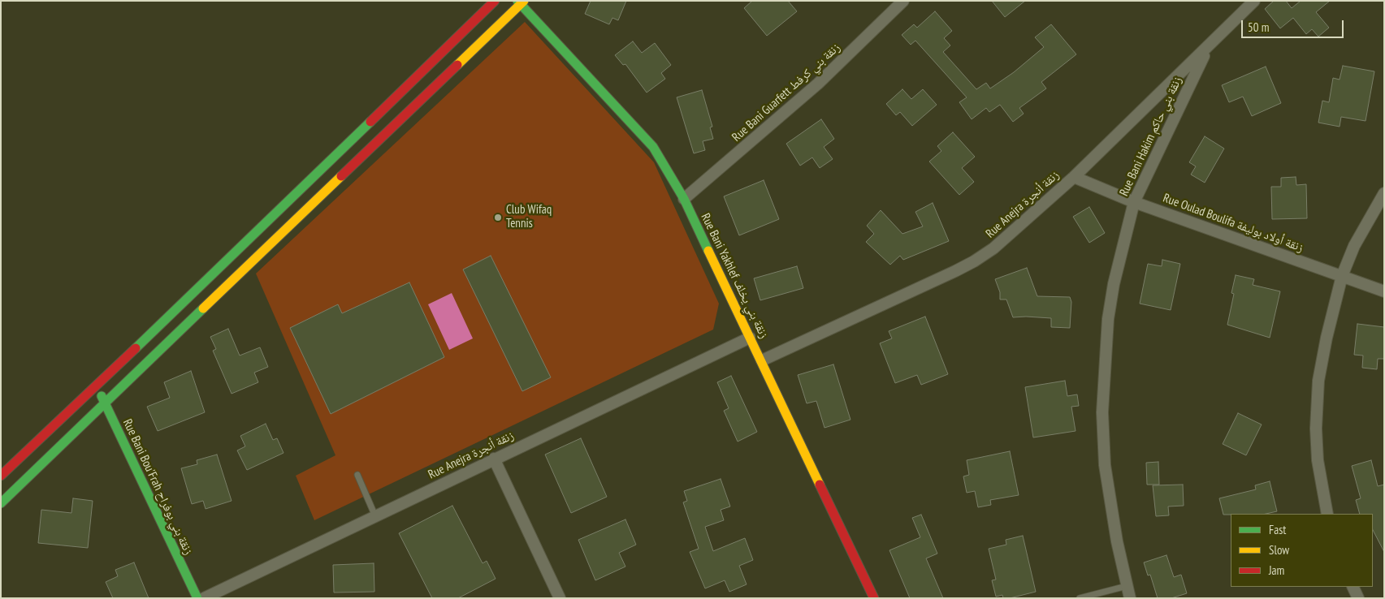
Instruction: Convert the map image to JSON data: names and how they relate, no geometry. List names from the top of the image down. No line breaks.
{"streets":{"street":["Rue Bani Guarfett زنقة بني كرفط","Rue Bani Hakim زنقة بني حاكم","Rue Anejra زنقة أنجرة","Rue Oulad Boulifa زنقة أولاد بوليفة","Rue Bani Yakhlef زنقة بني يخلف","Rue Bani Bou'Frah زنقة بني بوفراح"]},"crossings":[["Rue Bani Guarfett زنقة بني كرفط","Rue Bani Yakhlef زنقة بني يخلف"],["Rue Bani Hakim زنقة بني حاكم","Rue Anejra زنقة أنجرة"],["Rue Bani Hakim زنقة بني حاكم","Rue Oulad Boulifa زنقة أولاد بوليفة"],["Rue Anejra زنقة أنجرة","Rue Oulad Boulifa زنقة أولاد بوليفة"],["Rue Anejra زنقة أنجرة","Rue Bani Yakhlef زنقة بني يخلف"]],"places":["Club Wifaq Tennis"],"legend":["Fast","Slow","Jam"],"scale_bar":"50 m"}
